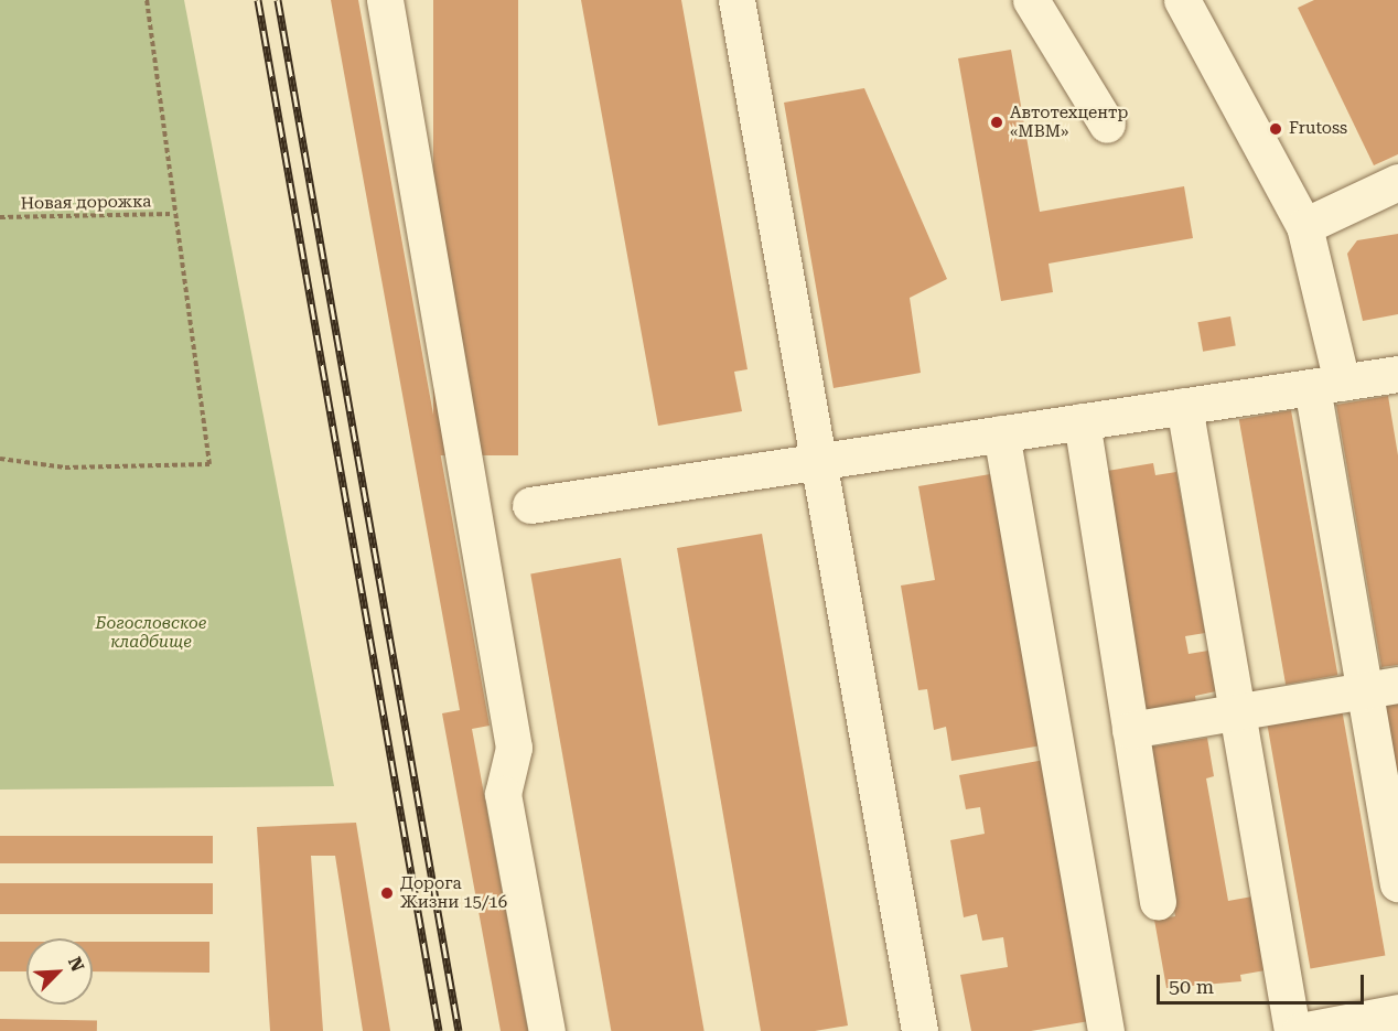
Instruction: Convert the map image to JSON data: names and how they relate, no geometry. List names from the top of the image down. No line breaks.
{"streets":{"path":["Новая дорожка"]},"parks":["Богословское кладбище"],"places":["Автотехцентр «МВМ»","Frutoss","Дорога Жизни 15/16"],"scale_bar":"50 m","north":"top right"}
